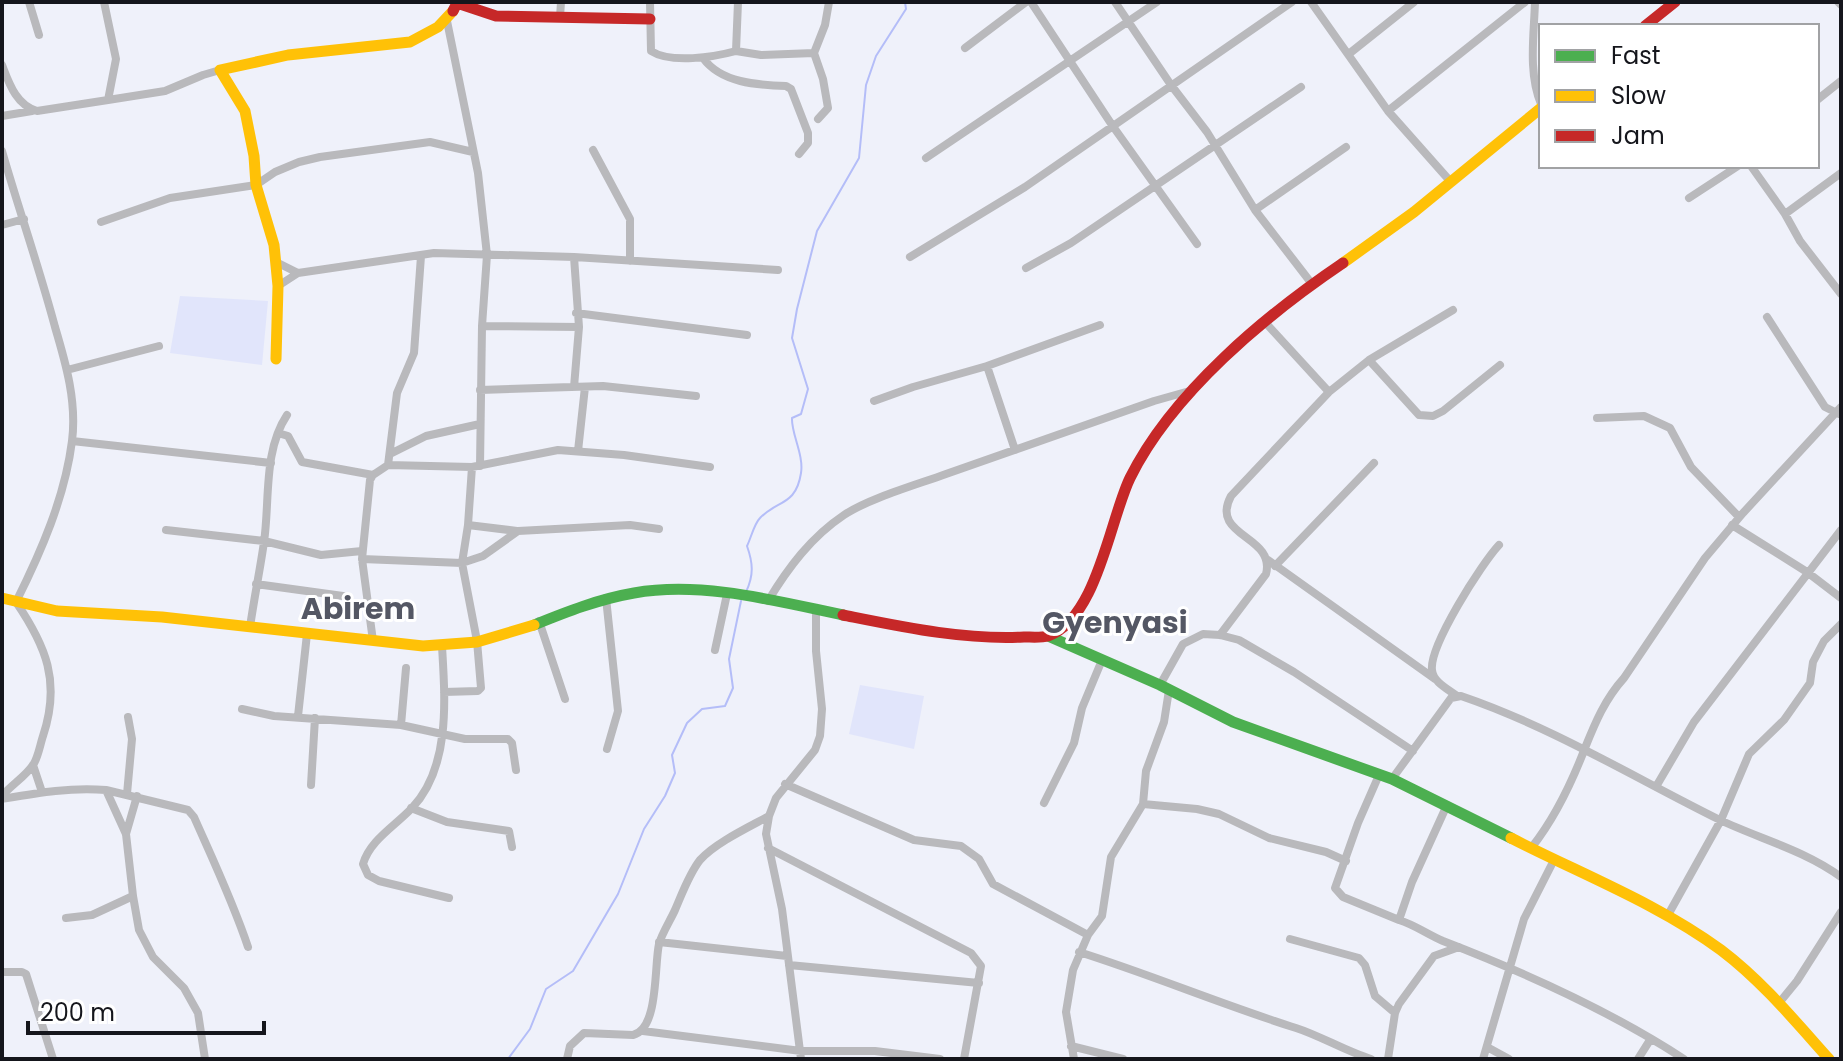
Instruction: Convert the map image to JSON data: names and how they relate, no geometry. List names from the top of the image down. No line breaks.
{"districts":["Abirem","Gyenyasi"],"legend":["Fast","Slow","Jam"],"scale_bar":"200 m"}
